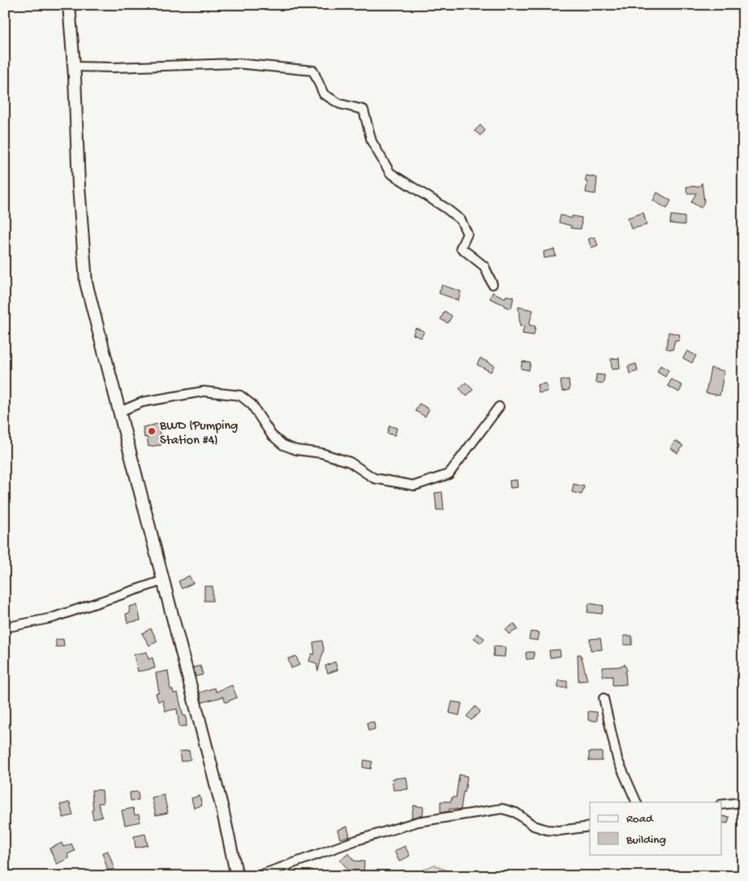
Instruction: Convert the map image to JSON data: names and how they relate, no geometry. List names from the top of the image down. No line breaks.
{"places":["BWD (Pumping Station #4)"],"legend":["Road","Building"]}
